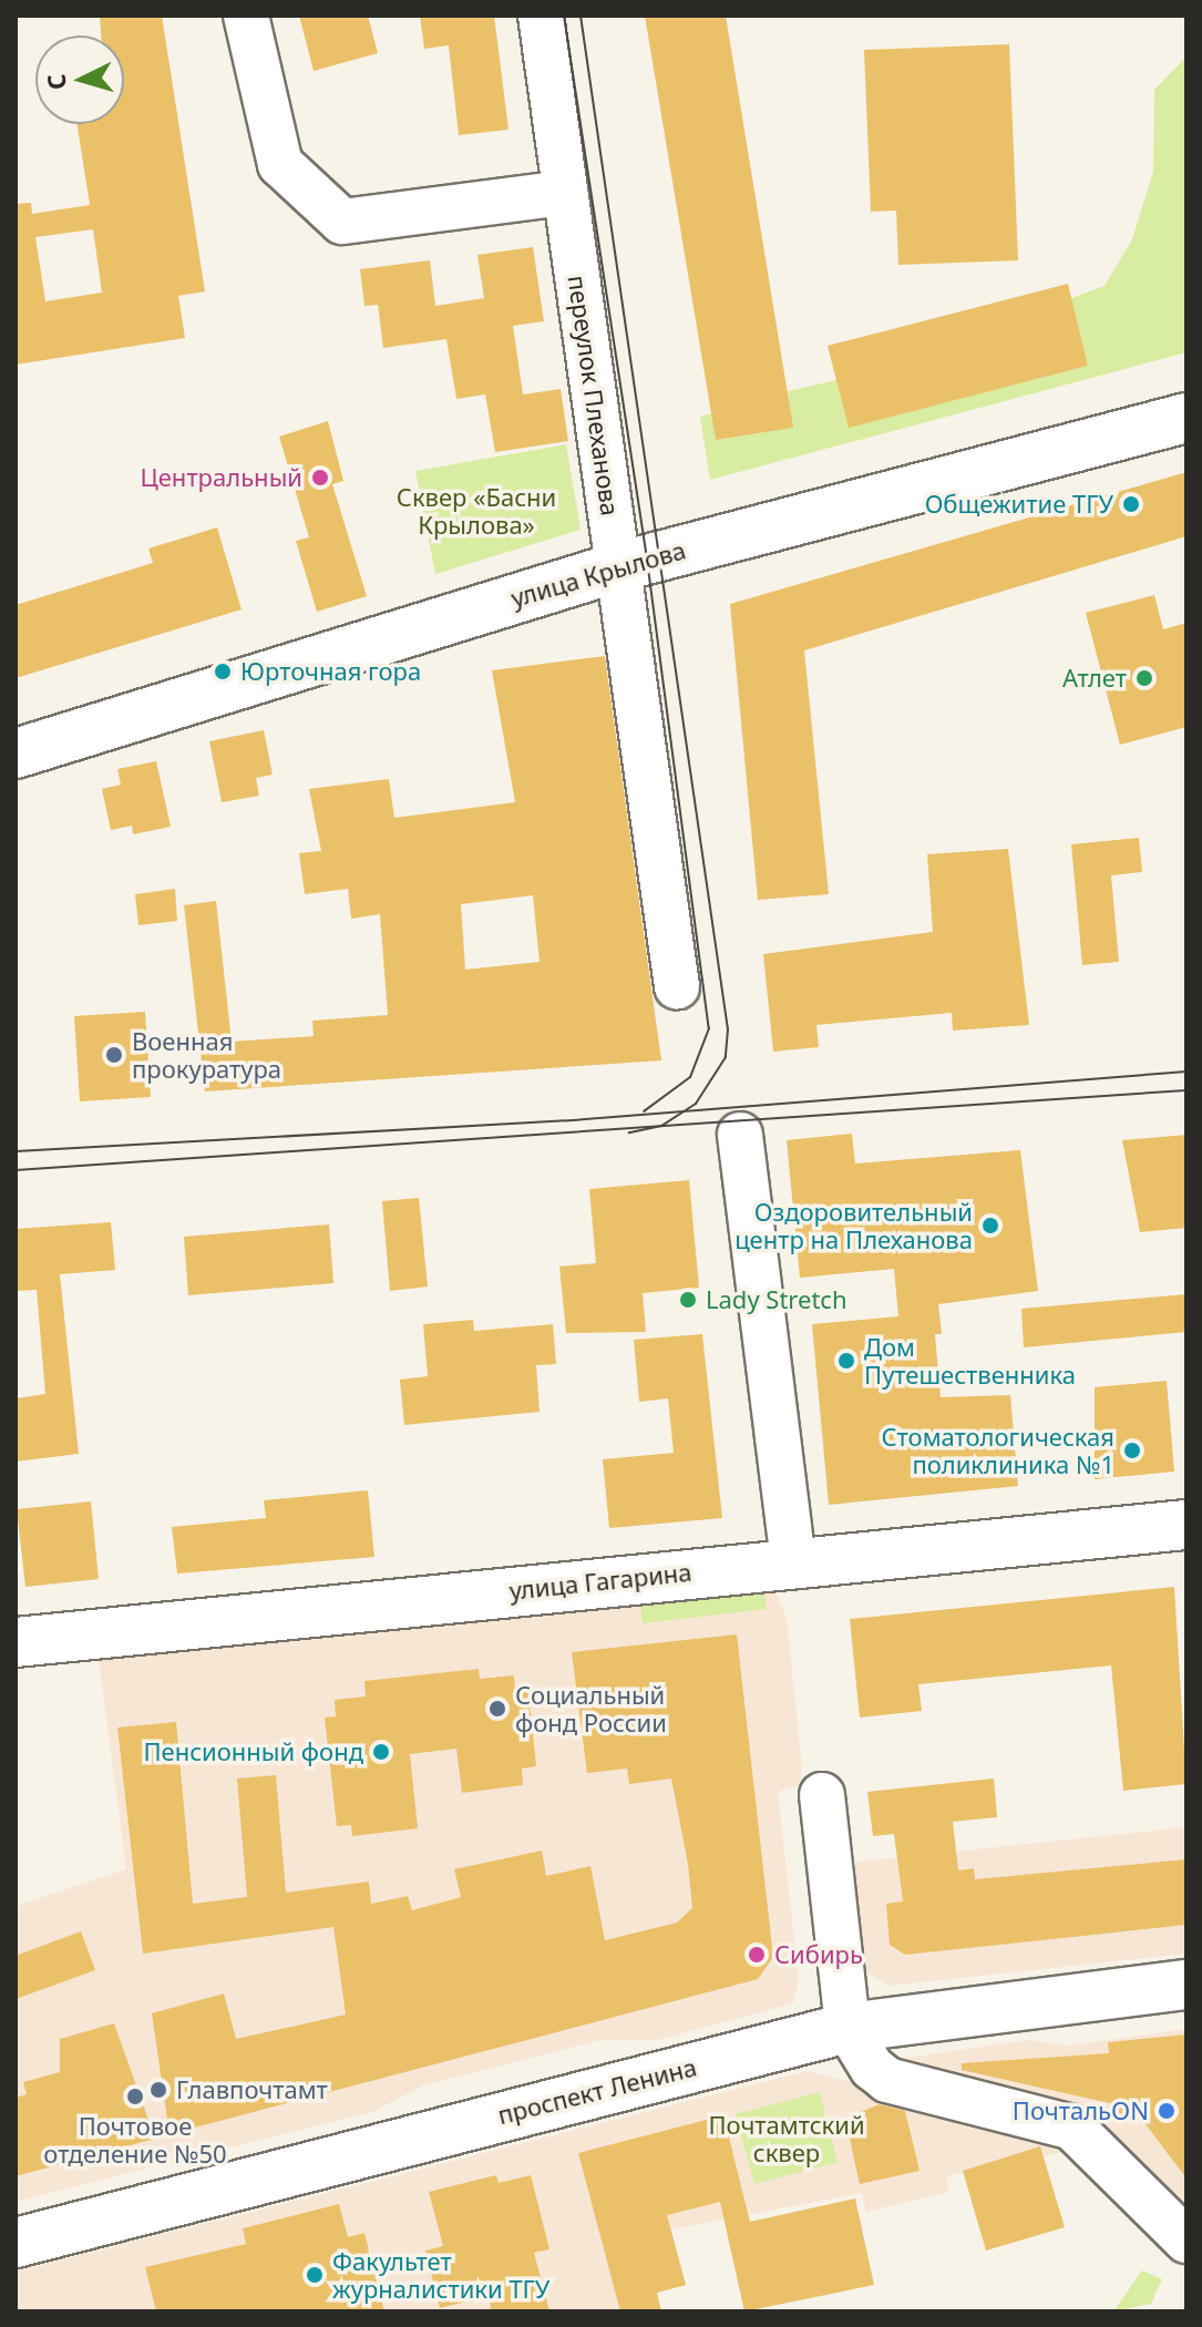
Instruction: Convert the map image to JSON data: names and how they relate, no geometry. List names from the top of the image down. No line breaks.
{"streets":{"main road":["улица Крылова","улица Гагарина","проспект Ленина"],"street":["переулок Плеханова"]},"crossings":[["переулок Плеханова","улица Крылова"]],"parks":["Сквер «Басни Крылова»","Почтамтский сквер"],"places":["Центральный","Общежитие ТГУ","Юрточная гора","Атлет","Военная прокуратура","Оздоровительный центр на Плеханова","Lady Stretch","Дом Путешественника","Стоматологическая поликлиника №1","Социальный фонд России","Пенсионный фонд","Сибирь","Главпочтамт","Почтовое отделение №50","ПочтальON","Факультет журналистики ТГУ"],"north":"left"}
